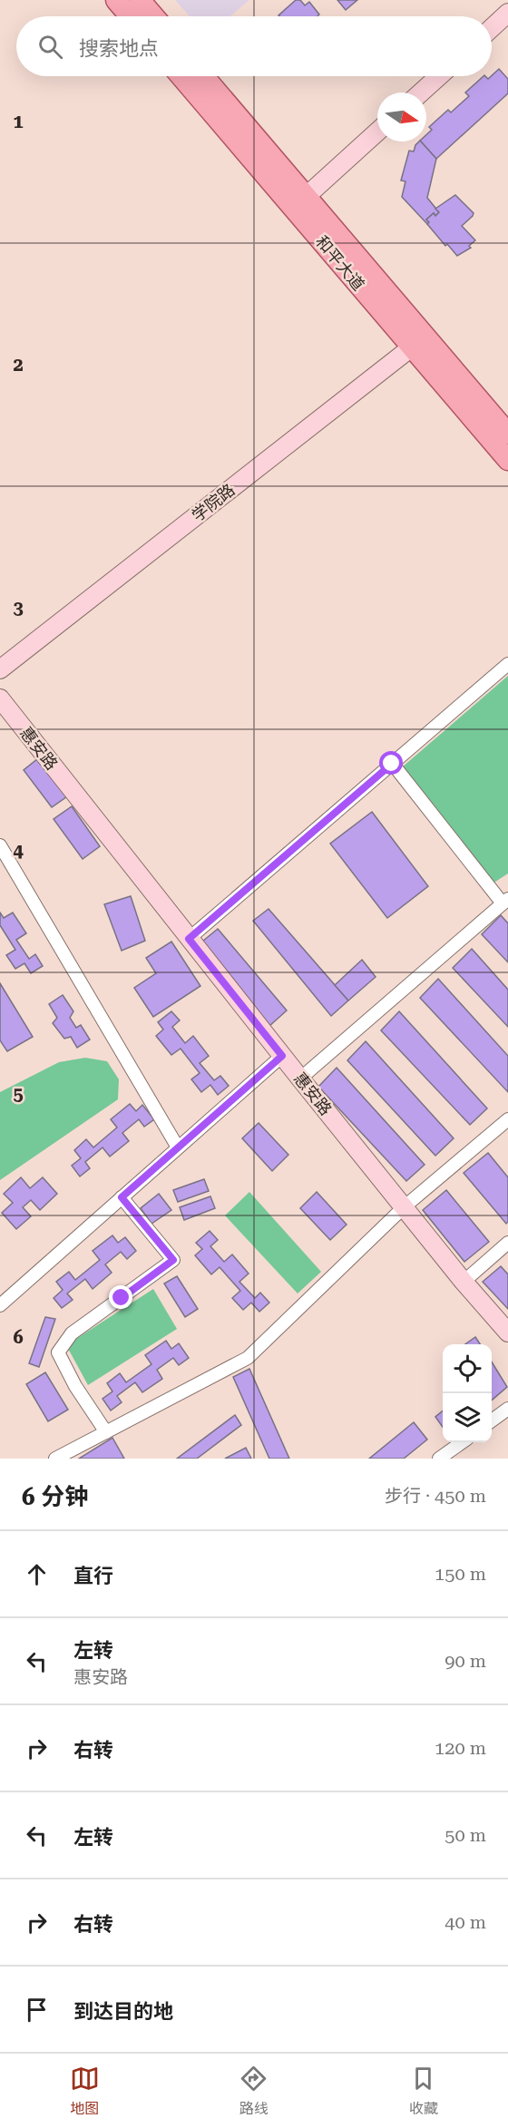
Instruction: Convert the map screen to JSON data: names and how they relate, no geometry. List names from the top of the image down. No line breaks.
{"streets":{"main road":["和平大道"],"street":["学院路","惠安路"]},"crossings":[["和平大道","学院路"]],"north":"right","page":{"search":"搜索地点","heading":["6 分钟","步行 · 450 m"],"list":[["直行","150 m"],["左转","惠安路","90 m"],["右转","120 m"],["左转","50 m"],["右转","40 m"],"到达目的地"],"nav":["地图","路线","收藏"]},"grid":{"rows":["1","2","3","4","5","6"]}}
